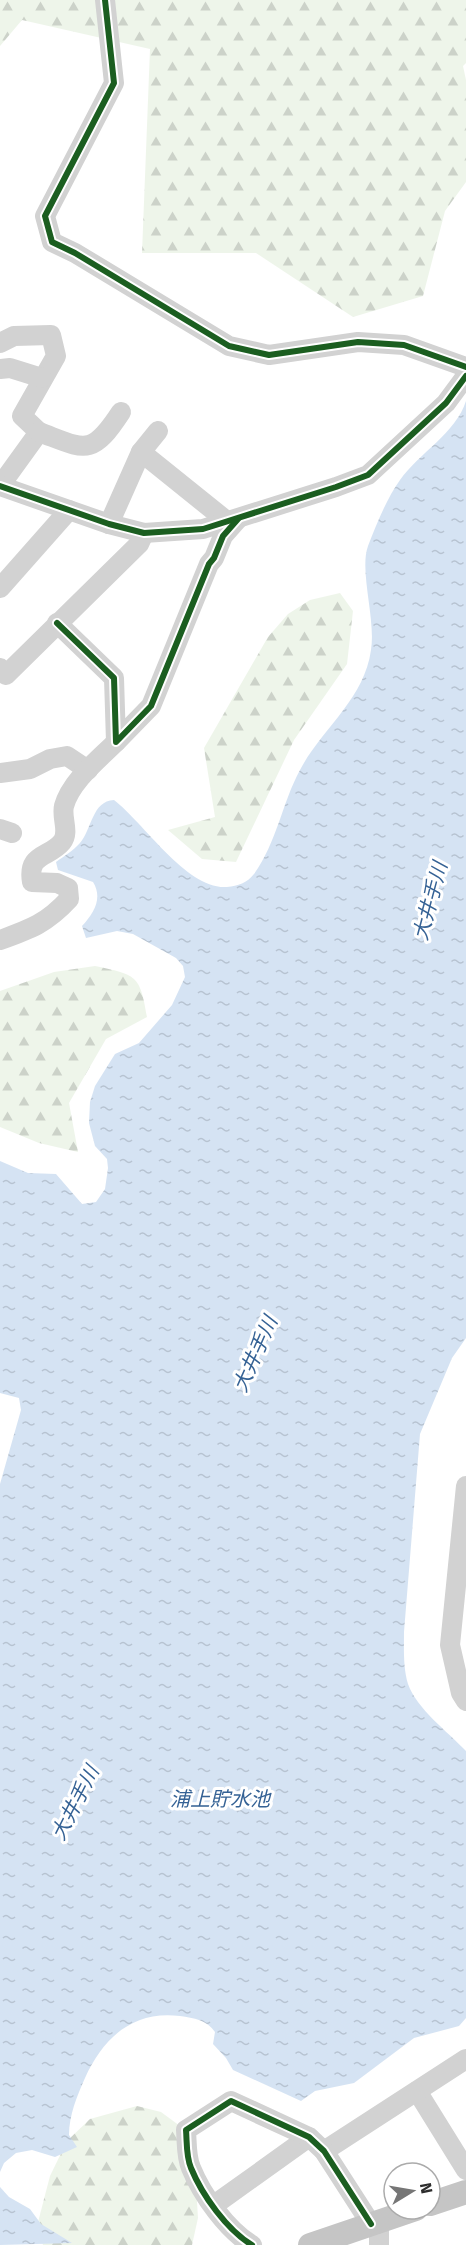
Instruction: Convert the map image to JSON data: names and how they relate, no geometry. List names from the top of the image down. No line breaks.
{"water":["大井手川","浦上貯水池"],"north":"right"}
